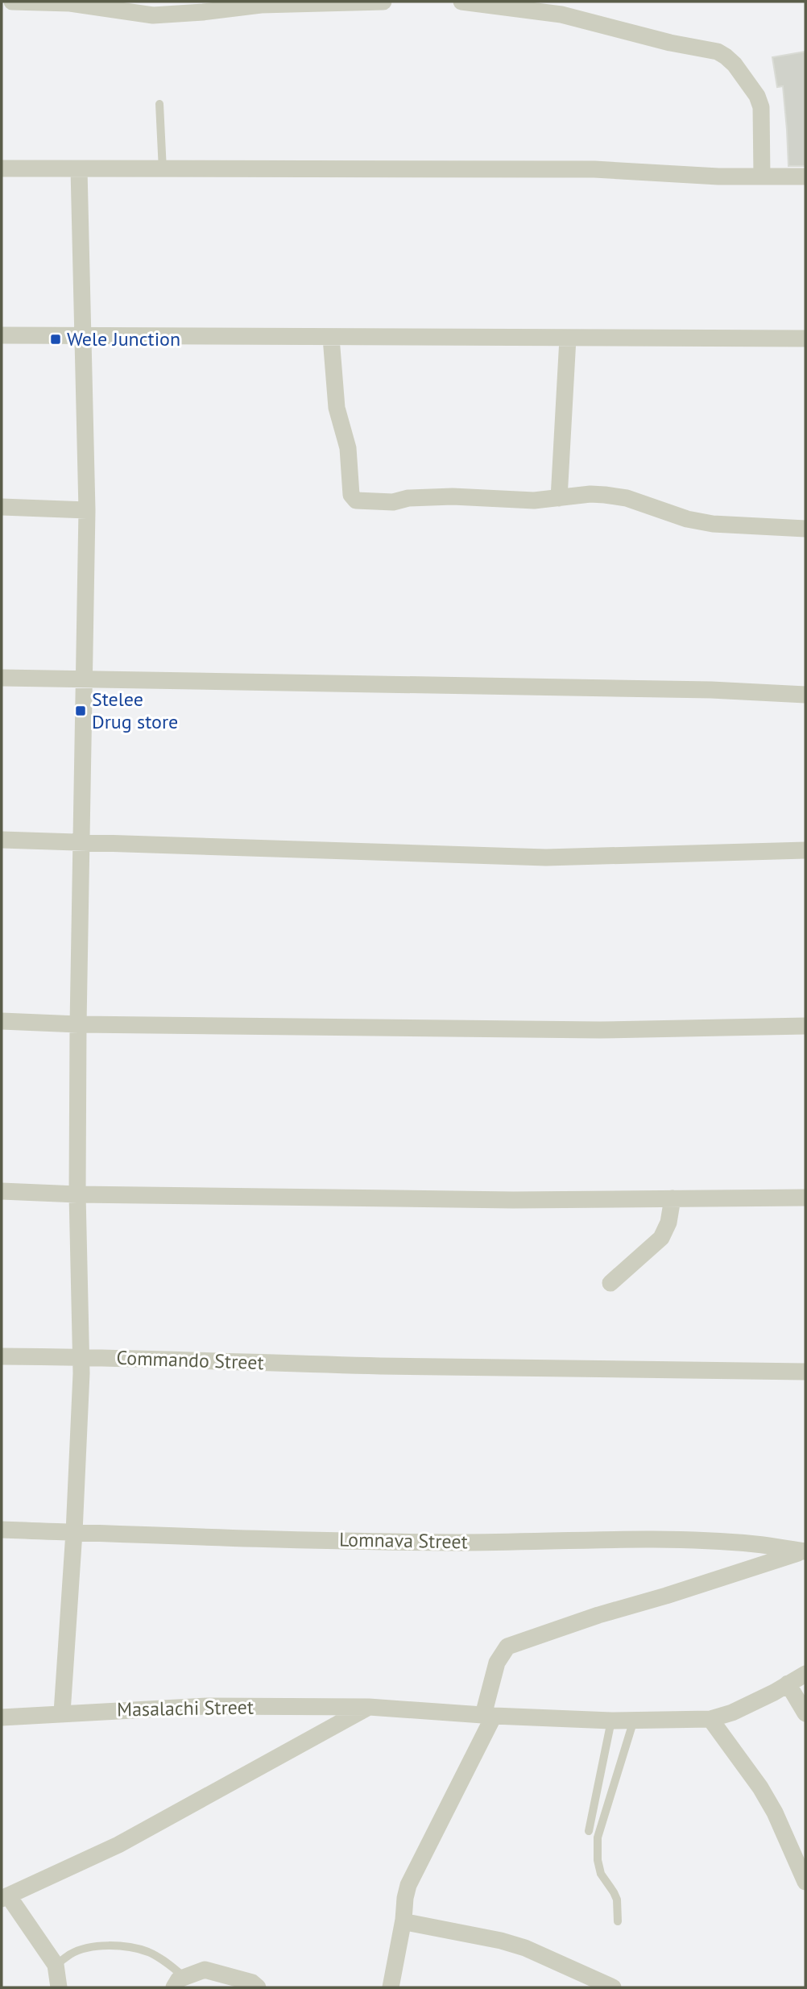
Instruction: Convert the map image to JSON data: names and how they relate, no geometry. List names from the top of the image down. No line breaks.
{"streets":{"street":["Commando Street","Lomnava Street","Masalachi Street"]},"places":{"transit":["Wele Junction","Stelee Drug store"]}}
